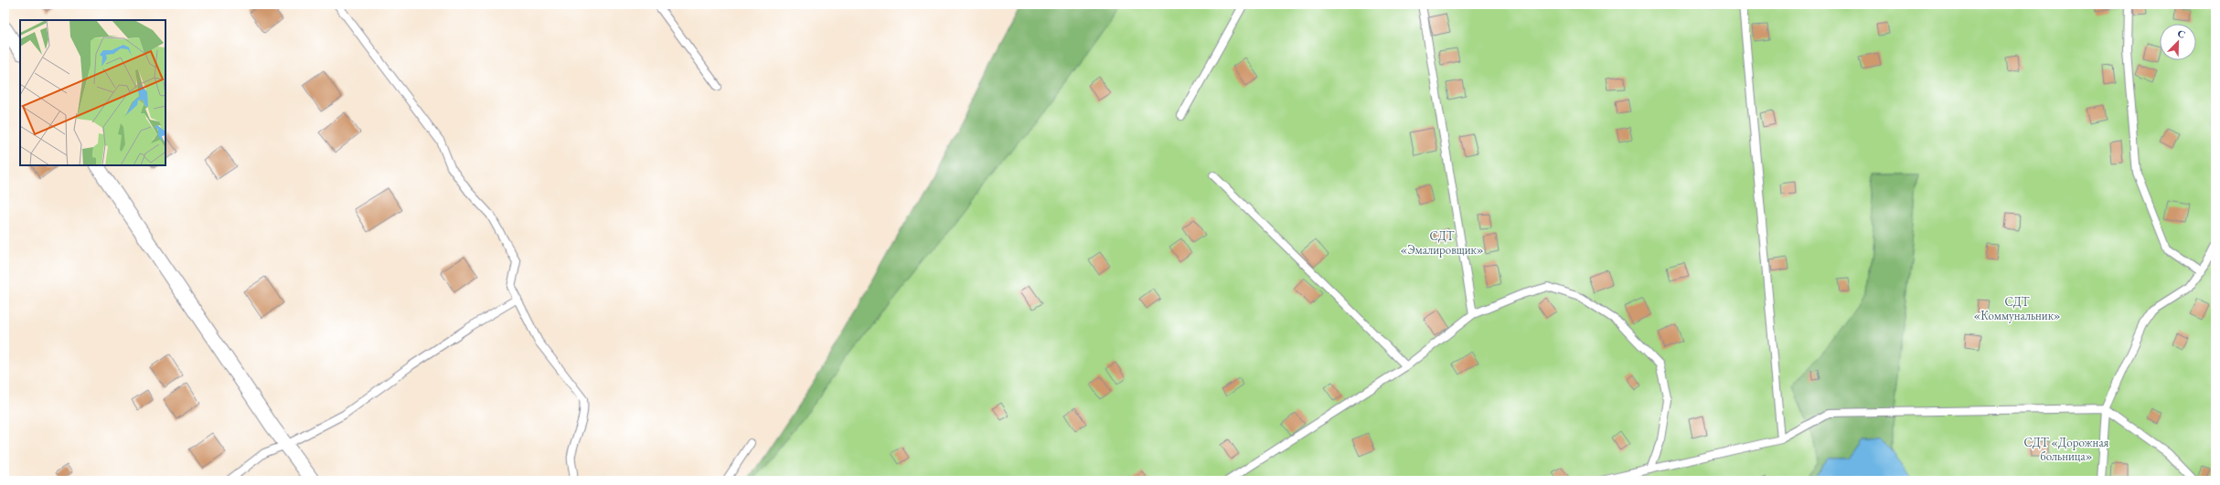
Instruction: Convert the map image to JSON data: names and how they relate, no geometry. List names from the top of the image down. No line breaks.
{"parks":["СДТ «Эмалировщик»","СДТ «Коммунальник»","СДТ «Дорожная больница»"],"north":"top right"}
